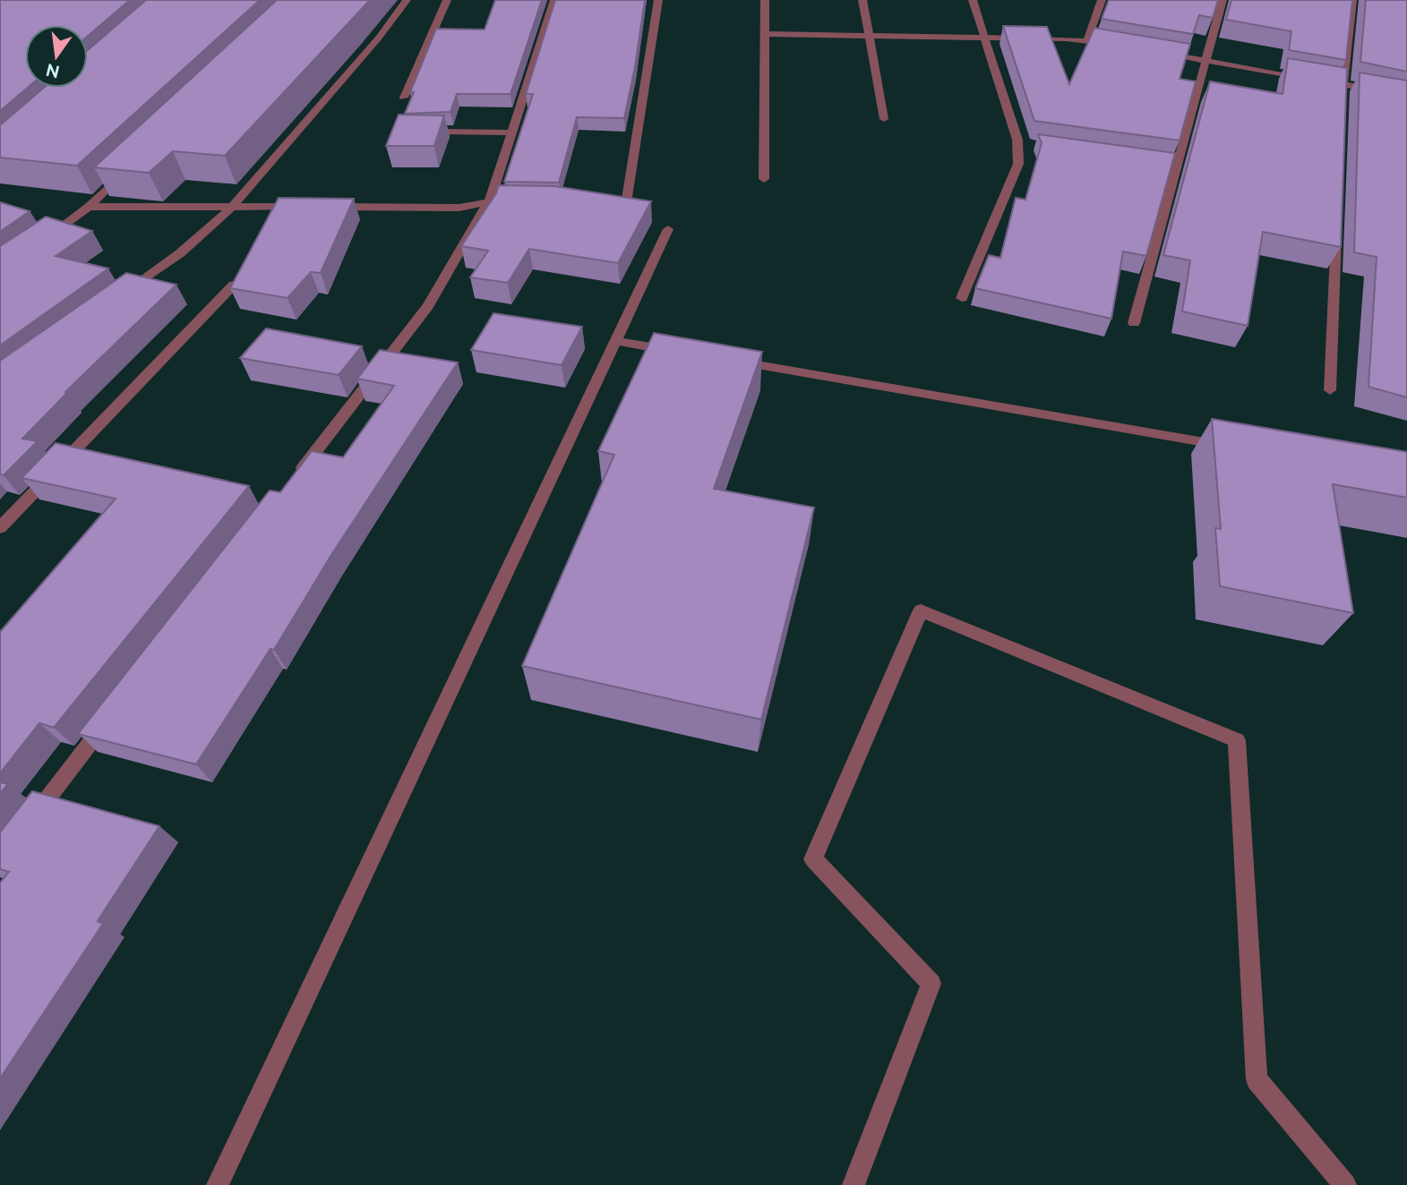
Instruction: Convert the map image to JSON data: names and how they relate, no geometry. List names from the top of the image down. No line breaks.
{"north":"bottom"}
